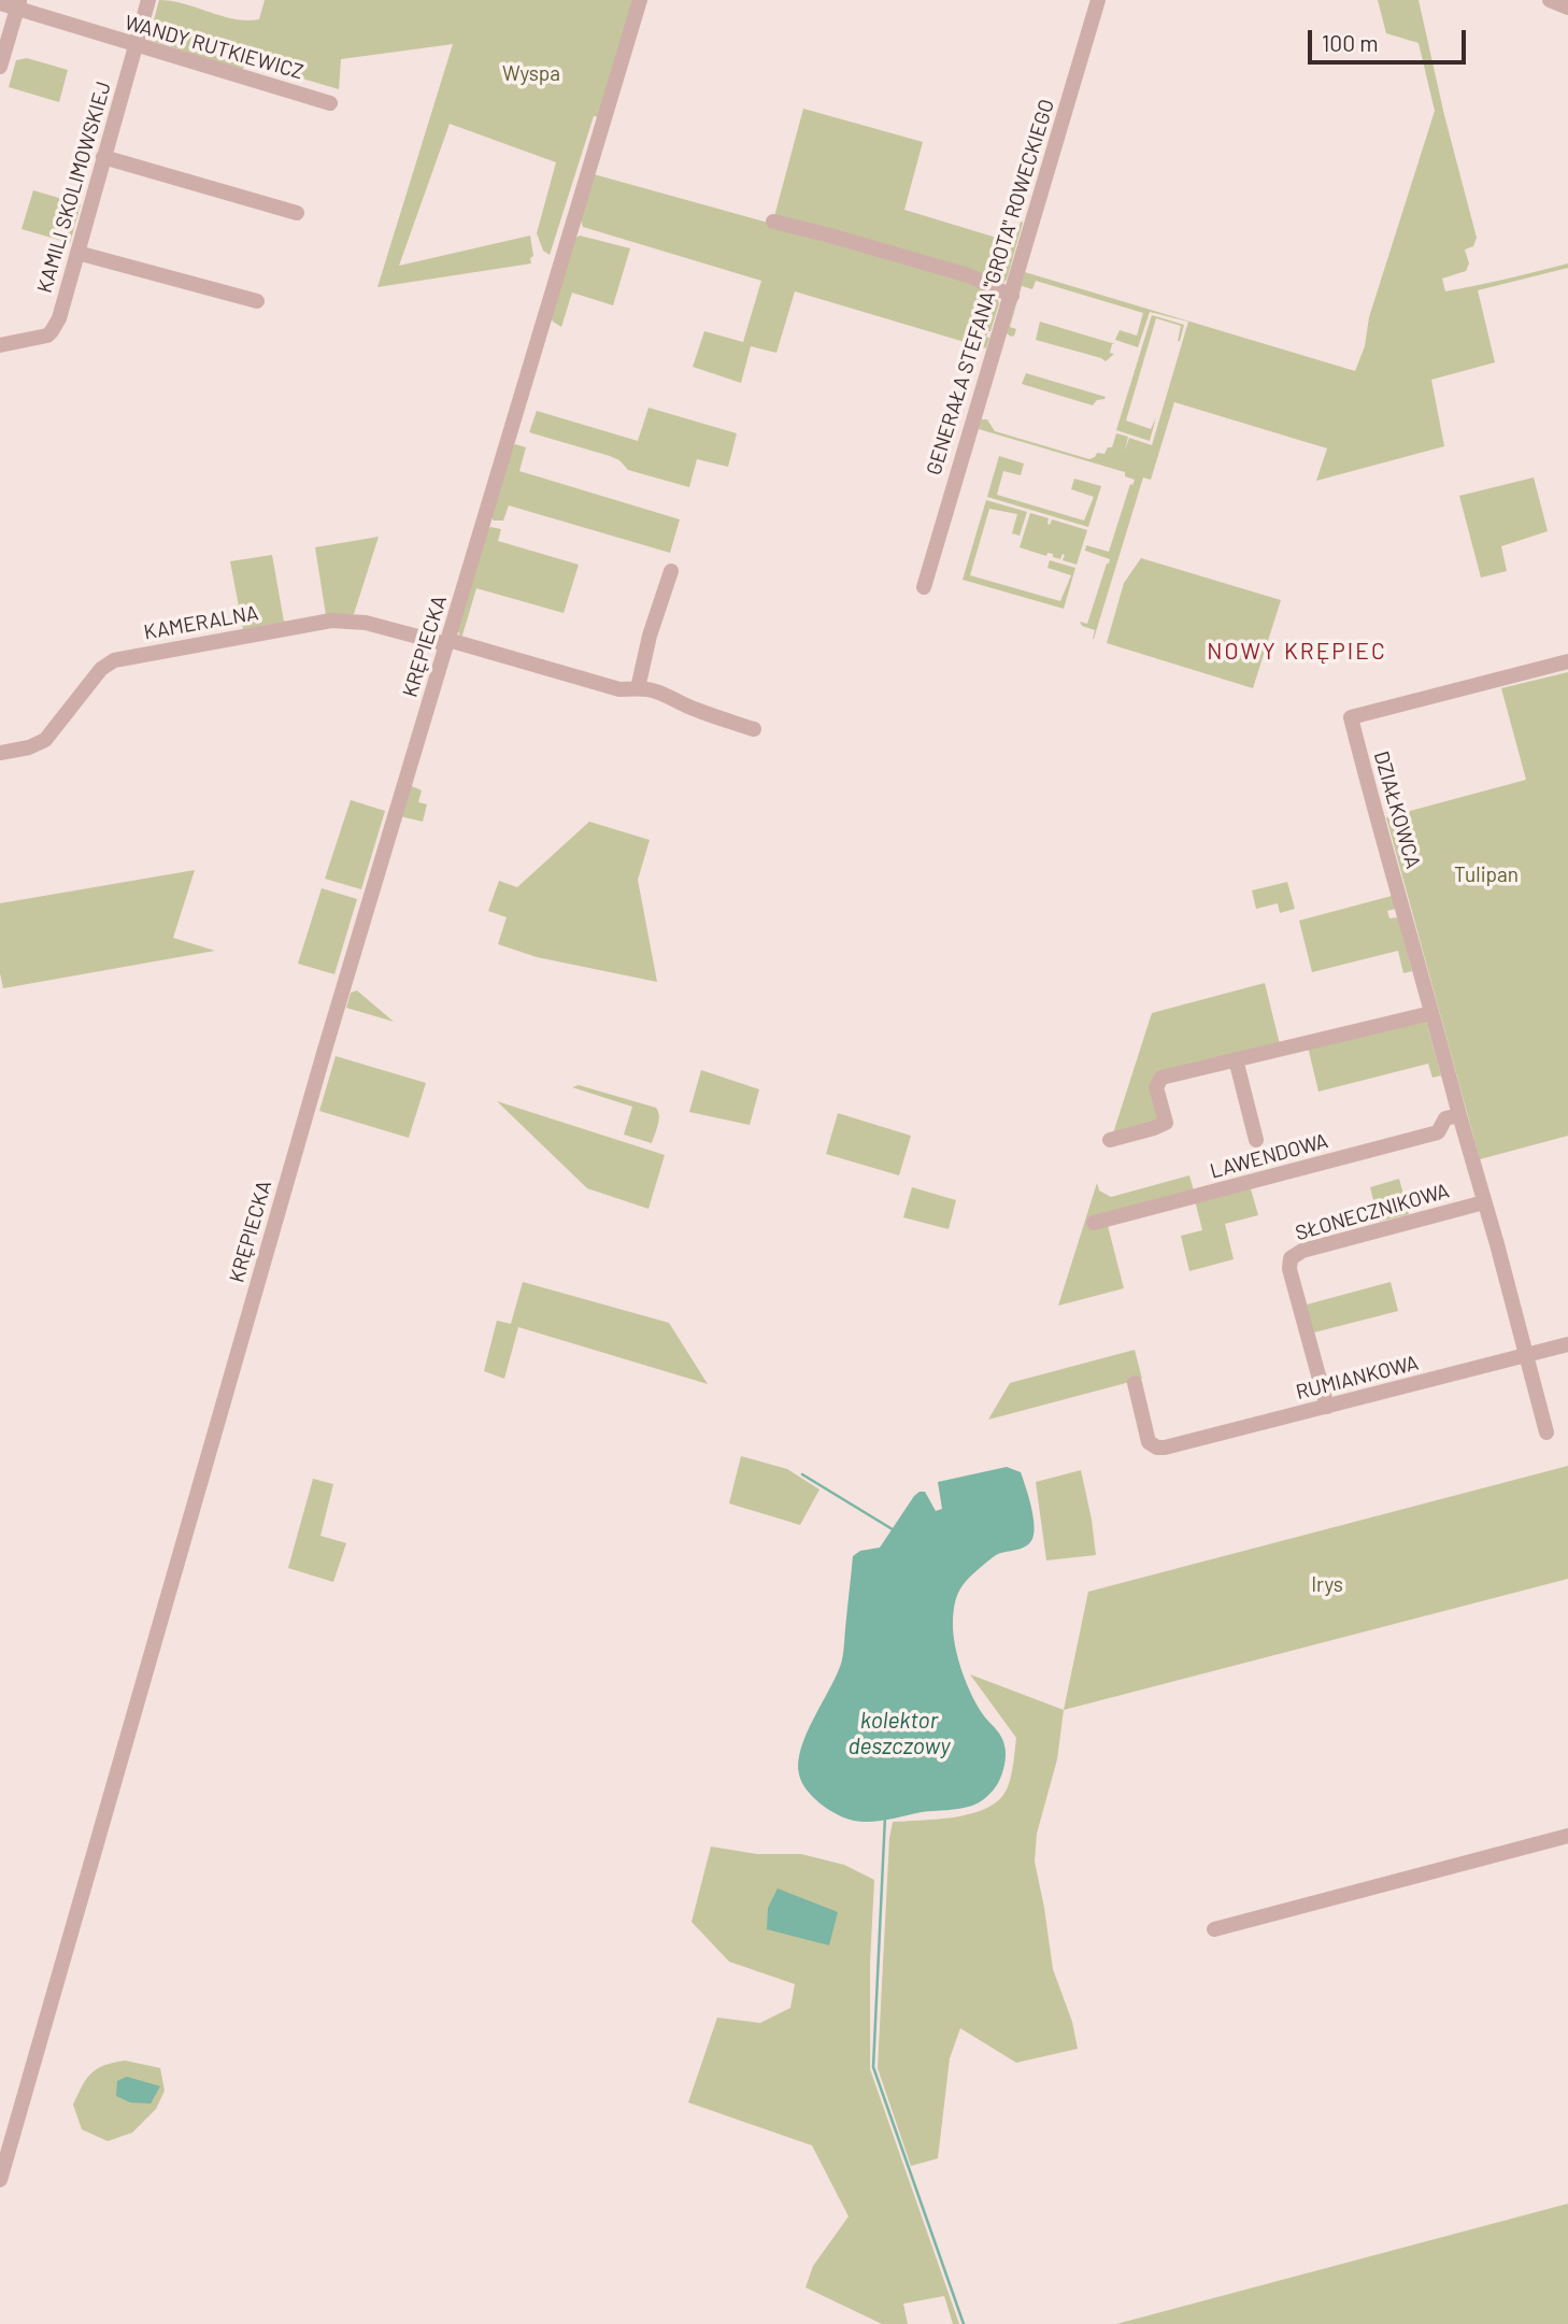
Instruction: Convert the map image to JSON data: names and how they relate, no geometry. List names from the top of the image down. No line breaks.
{"streets":{"street":["WANDY RUTKIEWICZ","KAMILI SKOLIMOWSKIEJ","GENERAŁA STEFANA \"GROTA\" ROWECKIEGO","KAMERALNA","KRĘPIECKA","DZIAŁKOWCA","LAWENDOWA","SŁONECZNIKOWA","RUMIANKOWA"]},"crossings":[["WANDY RUTKIEWICZ","KAMILI SKOLIMOWSKIEJ"],["KAMERALNA","KRĘPIECKA"],["DZIAŁKOWCA","LAWENDOWA"],["DZIAŁKOWCA","SŁONECZNIKOWA"],["SŁONECZNIKOWA","RUMIANKOWA"]],"districts":["NOWY KRĘPIEC"],"water":["kolektor deszczowy"],"parks":["Wyspa","Tulipan","Irys"],"scale_bar":"100 m"}
